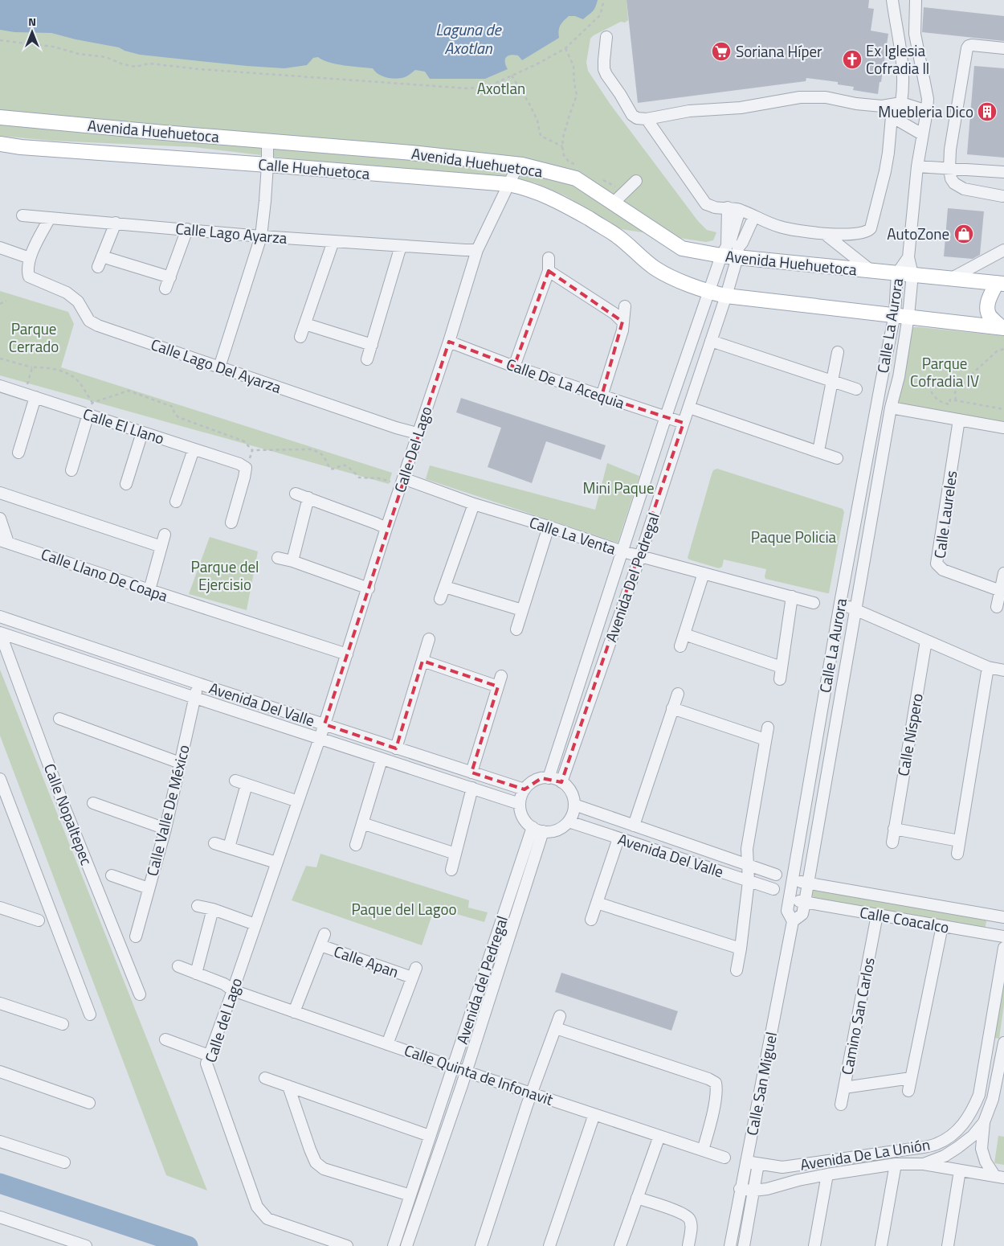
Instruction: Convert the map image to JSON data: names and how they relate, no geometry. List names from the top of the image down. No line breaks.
{"streets":{"main road":["Avenida Huehuetoca","Calle Huehuetoca"],"street":["Calle Lago Ayarza","Calle La Aurora","Calle Lago Del Ayarza","Calle De La Acequia","Calle El Llano","Calle Del Lago","Calle Laureles","Calle La Venta","Calle Llano De Coapa","Avenida Del Pedregal","Avenida Del Valle","Calle Níspero","Calle Valle De México","Calle Nopaltepec","Calle Coacalco","Calle Apan","Avenida del Pedregal","Camino San Carlos","Calle del Lago","Calle Quinta de Infonavit","Calle San Miguel","Avenida De La Unión"]},"crossings":[["Avenida Huehuetoca","Calle La Aurora"],["Avenida Huehuetoca","Calle Del Lago"],["Avenida Huehuetoca","Avenida Del Pedregal"],["Calle Huehuetoca","Calle Del Lago"],["Calle Huehuetoca","Avenida Del Pedregal"],["Calle Lago Ayarza","Calle Del Lago"],["Calle La Aurora","Calle Coacalco"],["Calle La Aurora","Calle San Miguel"],["Calle Lago Del Ayarza","Calle Del Lago"],["Calle De La Acequia","Calle Del Lago"],["Calle De La Acequia","Avenida Del Pedregal"],["Calle Del Lago","Calle La Venta"],["Calle Del Lago","Calle Llano De Coapa"],["Calle Del Lago","Avenida Del Valle"],["Calle Del Lago","Calle del Lago"],["Calle La Venta","Avenida Del Pedregal"],["Avenida Del Pedregal","Avenida Del Valle"],["Avenida Del Pedregal","Avenida del Pedregal"],["Avenida Del Valle","Calle Valle De México"],["Avenida Del Valle","Calle Nopaltepec"],["Avenida Del Valle","Avenida del Pedregal"],["Avenida Del Valle","Calle del Lago"],["Calle Coacalco","Camino San Carlos"],["Calle Coacalco","Calle San Miguel"],["Calle Apan","Calle Quinta de Infonavit"],["Avenida del Pedregal","Calle Quinta de Infonavit"],["Calle del Lago","Calle Quinta de Infonavit"],["Calle San Miguel","Avenida De La Unión"]],"water":["Laguna de Axotlan"],"parks":["Axotlan","Parque Cerrado","Parque Cofradia lV","Mini Paque","Paque Policia","Parque del Ejercisio","Paque del Lagoo"],"places":{"supermarket":["Soriana Híper"],"church":["Ex Iglesia Cofradia ll"],"building":["Muebleria Dico"],"shop":["AutoZone"]},"north":"top"}
